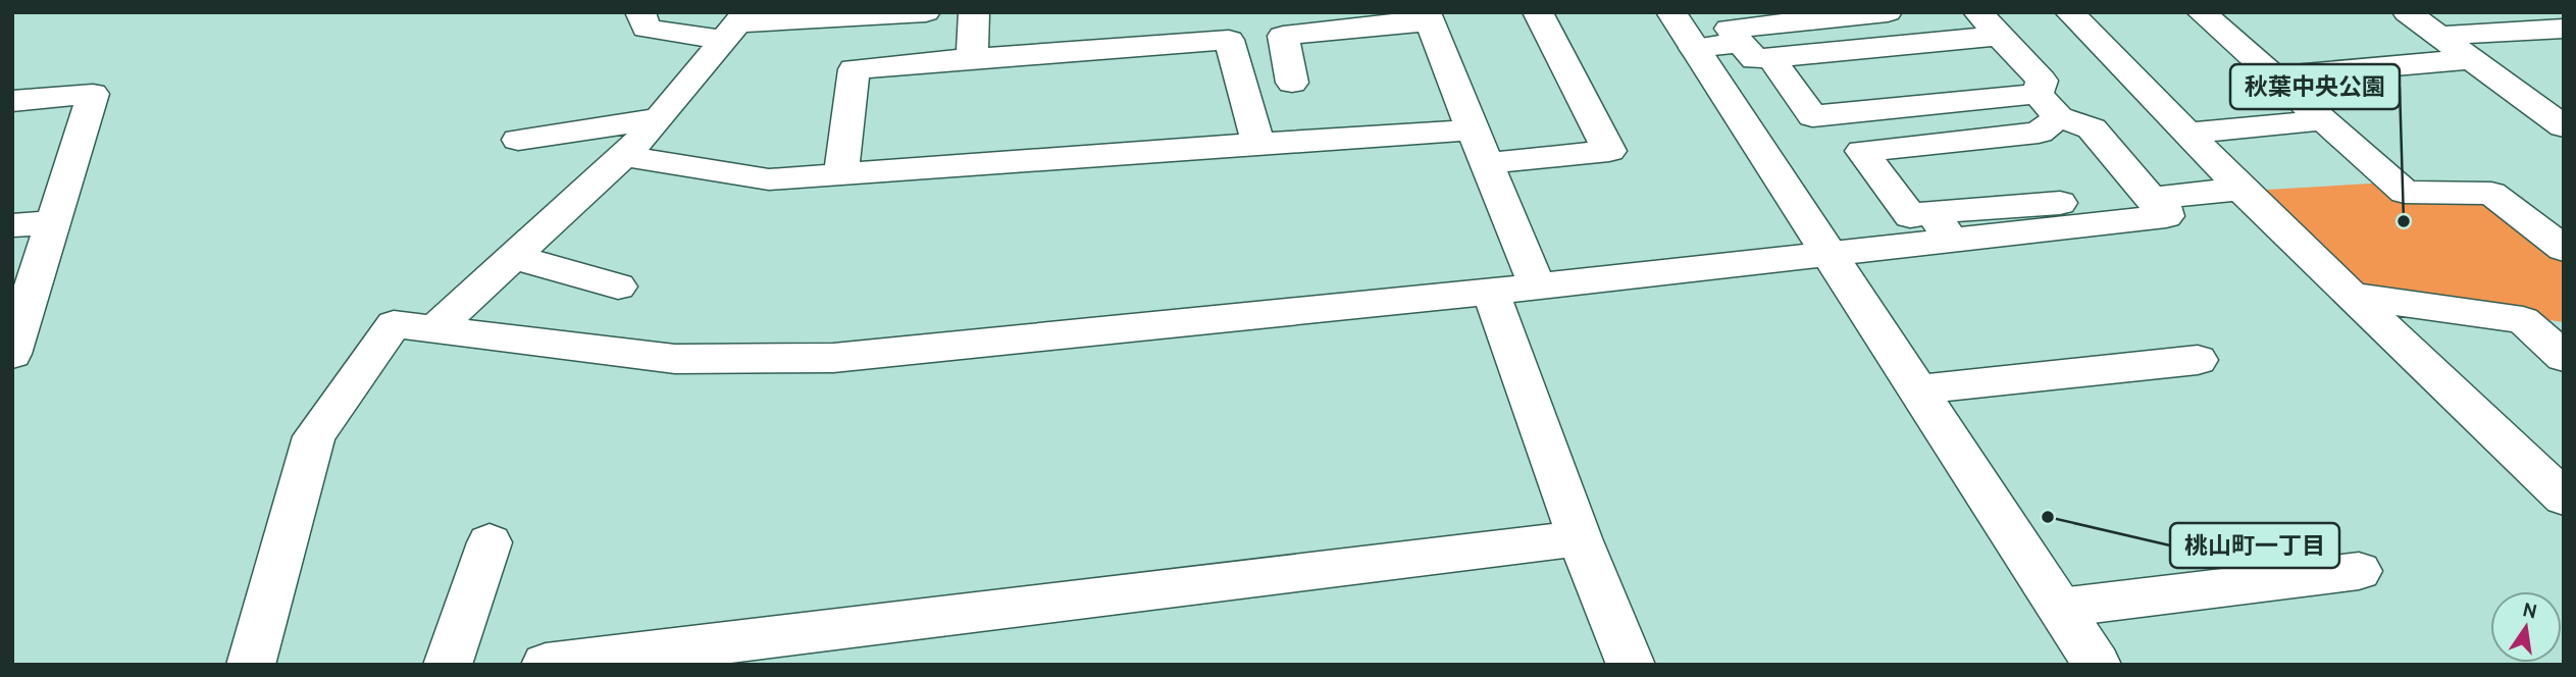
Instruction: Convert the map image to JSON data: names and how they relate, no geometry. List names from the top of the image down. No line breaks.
{"places":["秋葉中央公園","桃山町一丁目"],"north":"top"}
